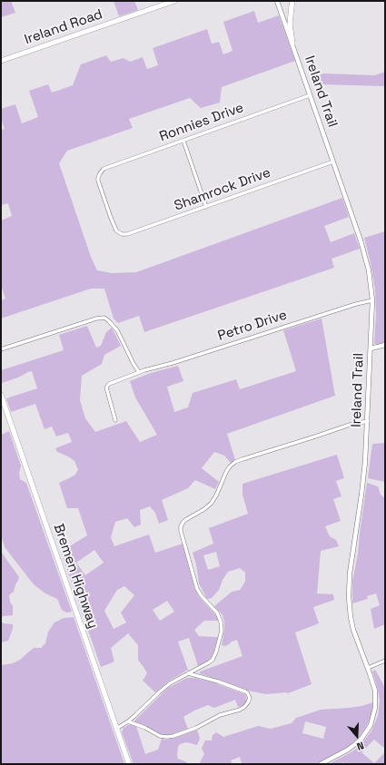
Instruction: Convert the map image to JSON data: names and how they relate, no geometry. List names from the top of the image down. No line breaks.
{"streets":{"main road":["Ireland Road","Bremen Highway"],"street":["Ireland Trail","Ronnies Drive","Shamrock Drive","Petro Drive"]},"crossings":[["Ireland Trail","Ronnies Drive"],["Ireland Trail","Shamrock Drive"],["Ireland Trail","Petro Drive"],["Ronnies Drive","Shamrock Drive"]],"north":"bottom"}
